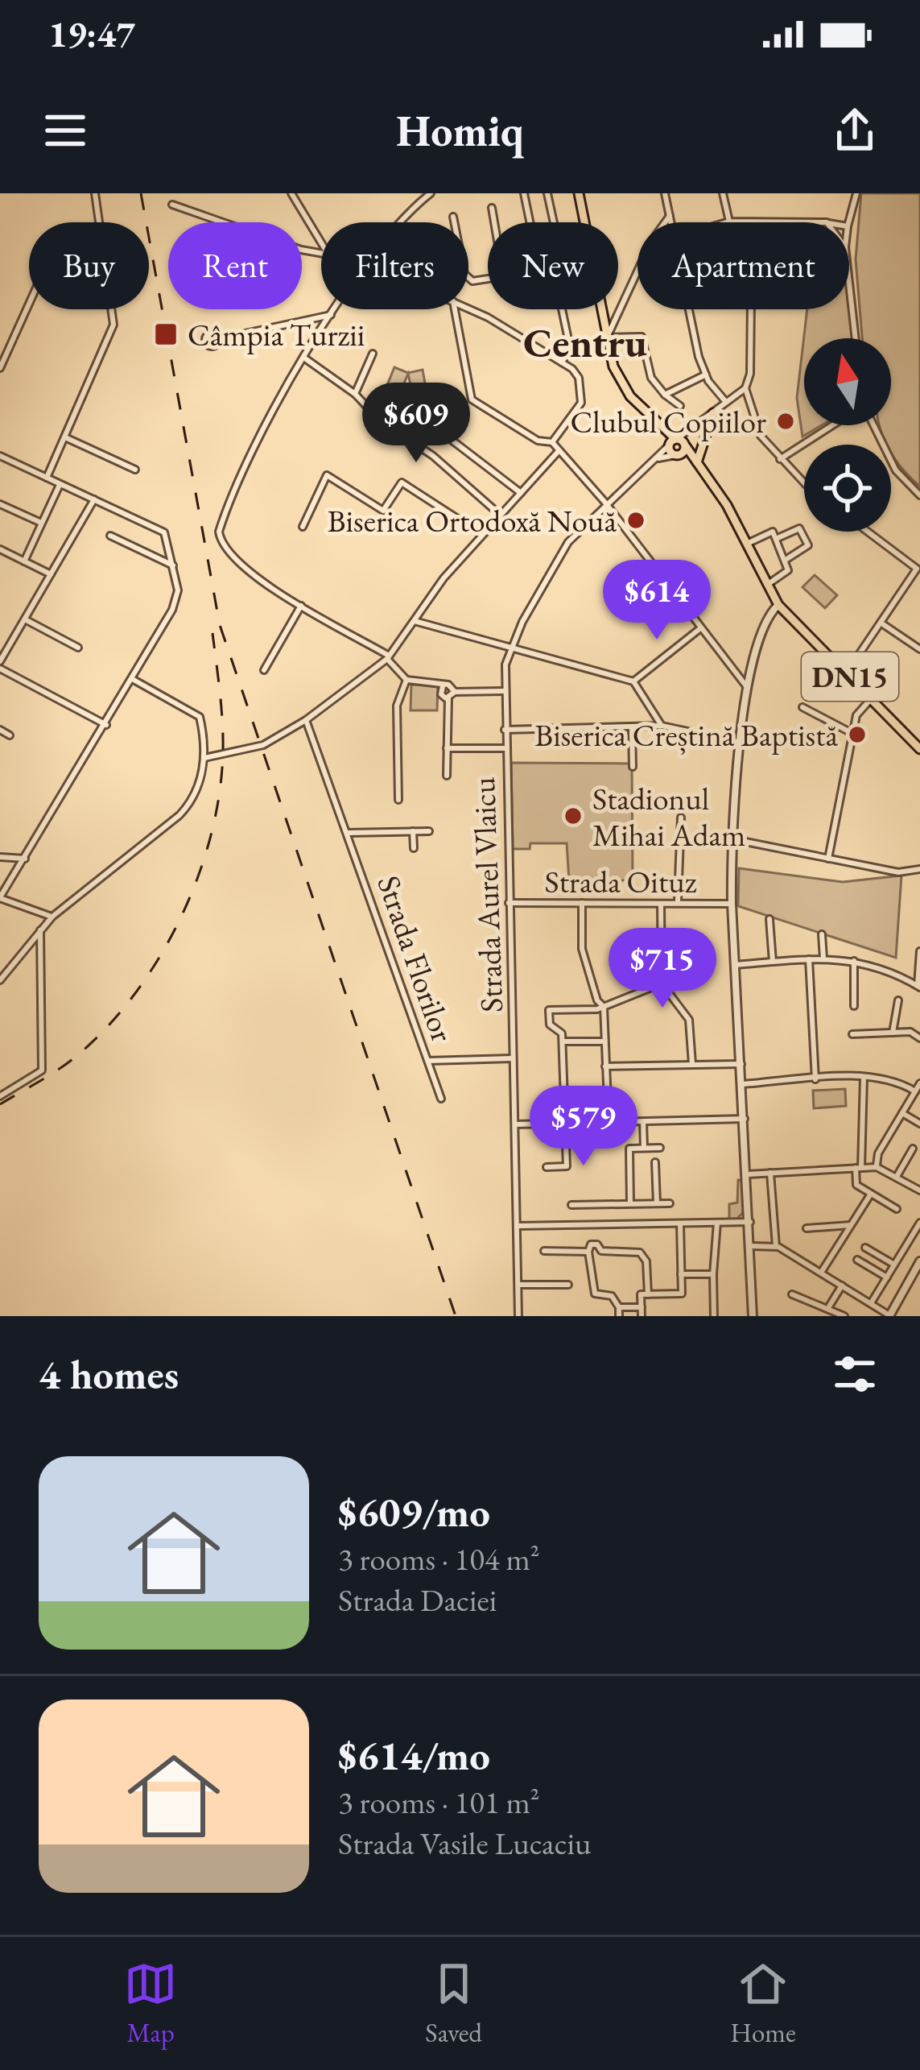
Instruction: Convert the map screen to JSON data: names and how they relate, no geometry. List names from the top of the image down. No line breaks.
{"streets":{"main road":["DN15"],"street":["Strada Oituz","Strada Aurel Vlaicu","Strada Florilor"]},"crossings":[["DN15","Strada Aurel Vlaicu"],["Strada Oituz","Strada Aurel Vlaicu"]],"districts":["Centru"],"places":{"transit":["Câmpia Turzii"],"other":["Clubul Copiilor","Biserica Ortodoxă Nouă","Biserica Creștină Baptistă","Stadionul Mihai Adam"]},"north":"top","page":{"status":"19:47","header":"Homiq","chip":["Buy","Rent","Filters","New","Apartment"],"price":["$609","$614","$715","$579"],"heading":"4 homes","list":[{"name":"$609/mo","note":"3 rooms · 104 m² · Strada Daciei"},{"name":"$614/mo","note":"3 rooms · 101 m² · Strada Vasile Lucaciu"}],"tabs":["Map","Saved","Home"]}}
